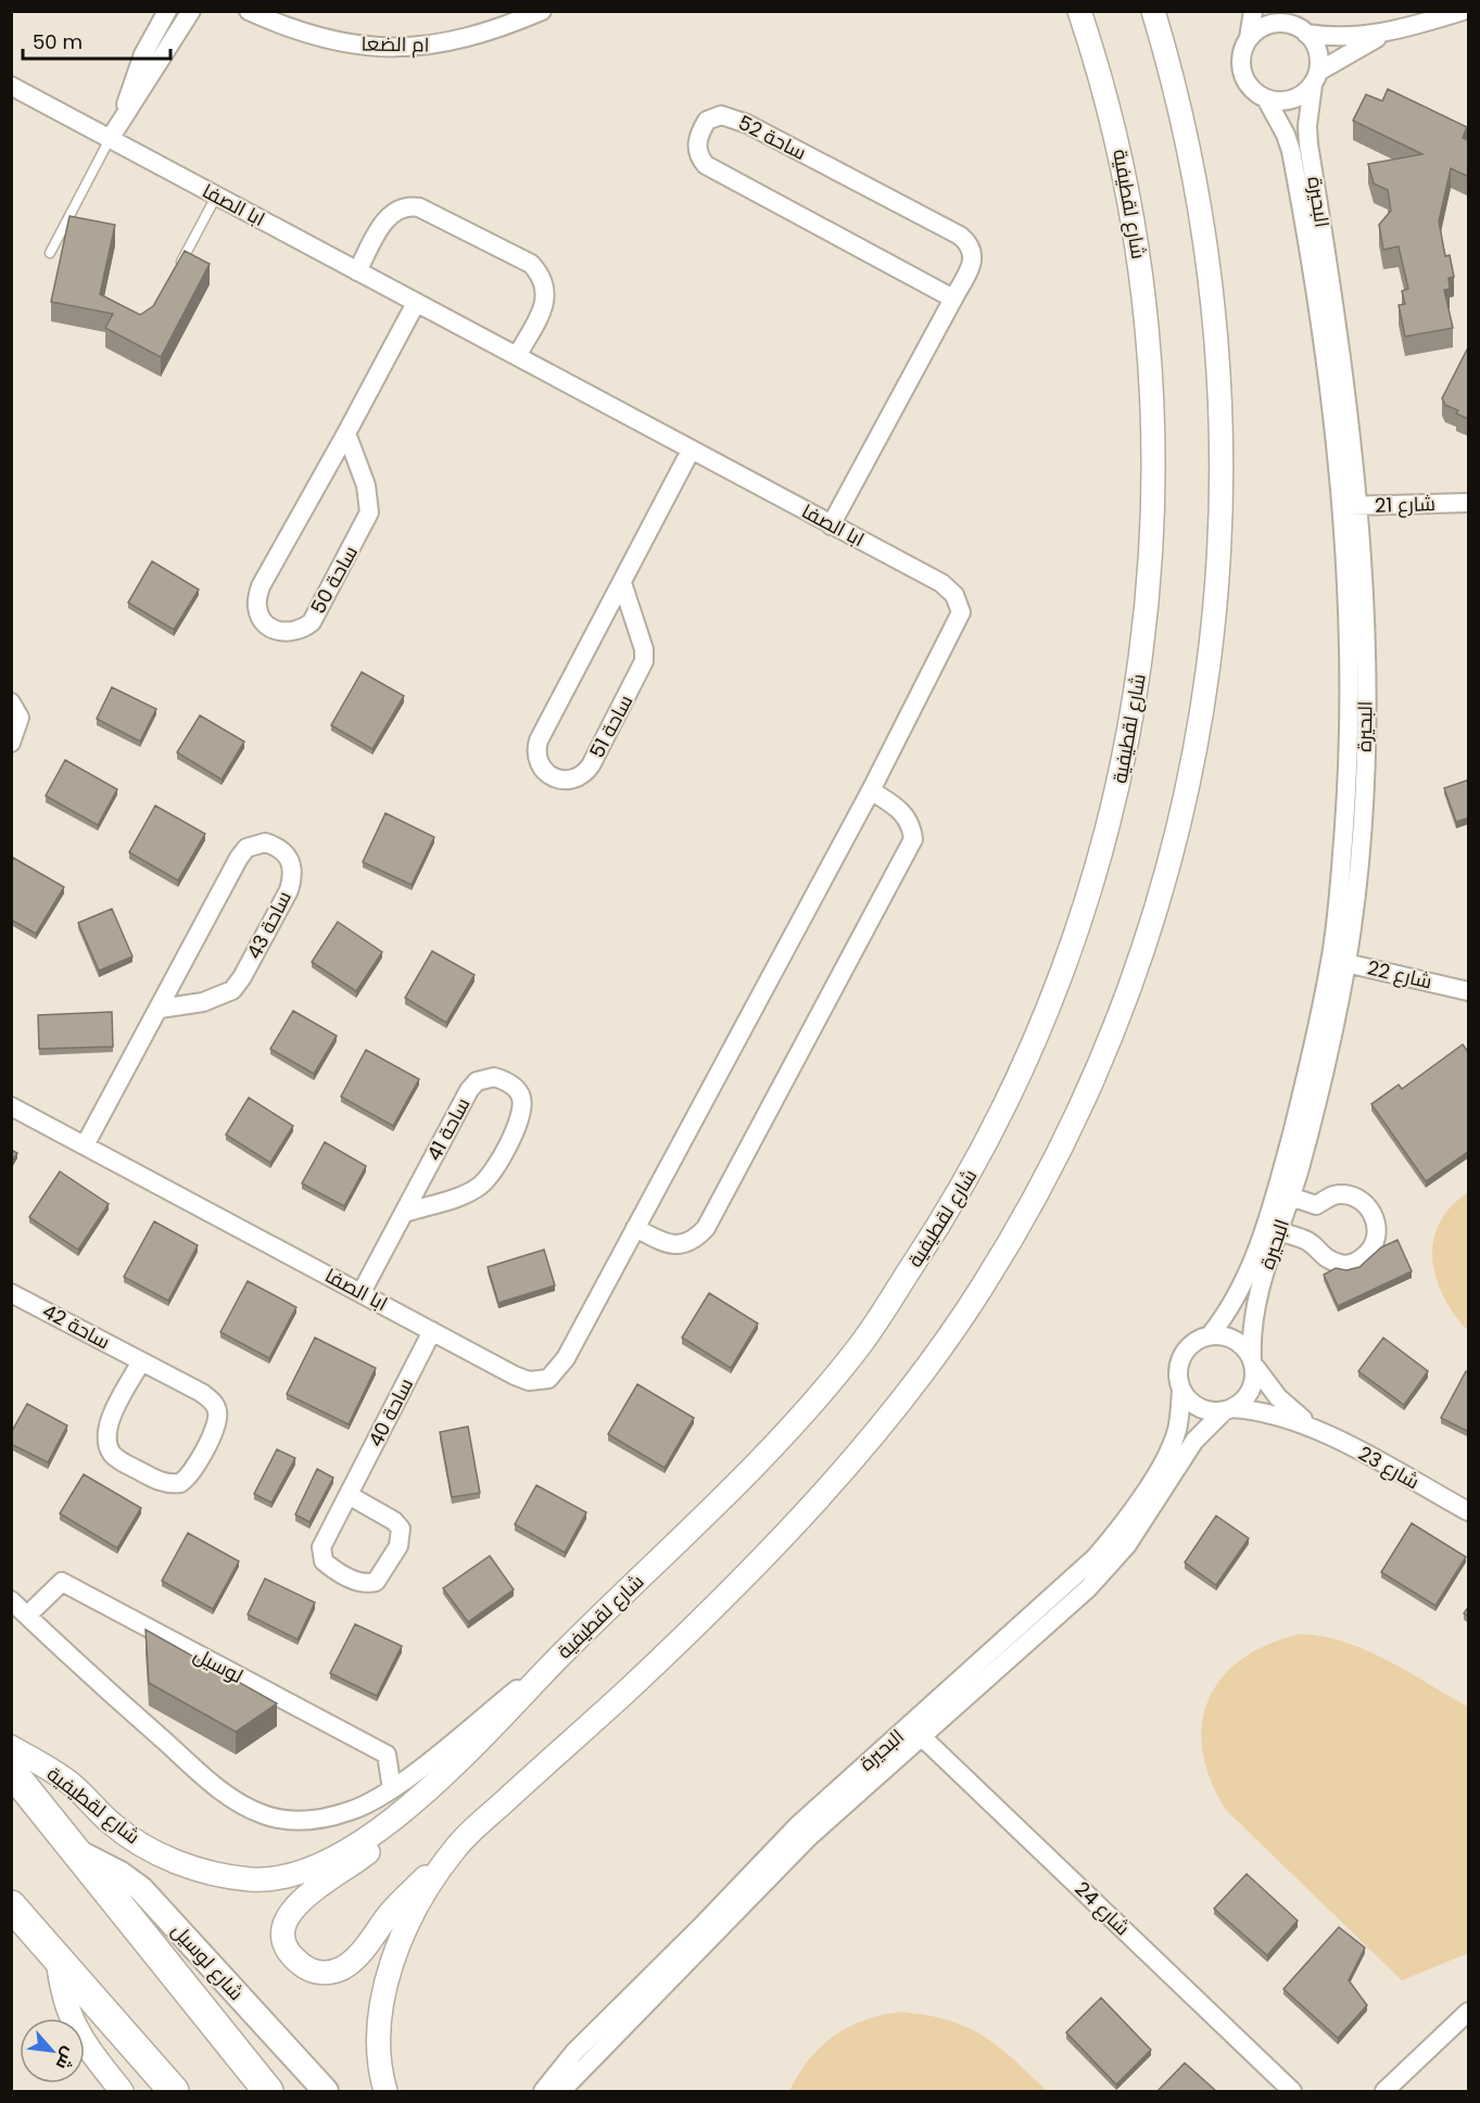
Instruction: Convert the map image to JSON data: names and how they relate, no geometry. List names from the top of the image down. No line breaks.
{"streets":{"highway":["شارع لوسيل"],"street":["ام الضعا","ساحة 52","البحيرة","شارع لقطيفية","ابا الصفا","شارع 21","ساحة 50","ساحة 51","ساحة 43","شارع 22","ساحة 41","ساحة 42","ساحة 40","شارع 23","لوسيل","شارع 24"]},"crossings":[["ساحة 52","ابا الصفا"],["البحيرة","شارع 21"],["البحيرة","شارع 22"],["البحيرة","شارع 23"],["البحيرة","شارع 24"],["ابا الصفا","ساحة 50"],["ابا الصفا","ساحة 51"],["ابا الصفا","ساحة 43"],["ابا الصفا","ساحة 41"],["ابا الصفا","ساحة 40"]],"scale_bar":"50 m","north":"bottom right"}
